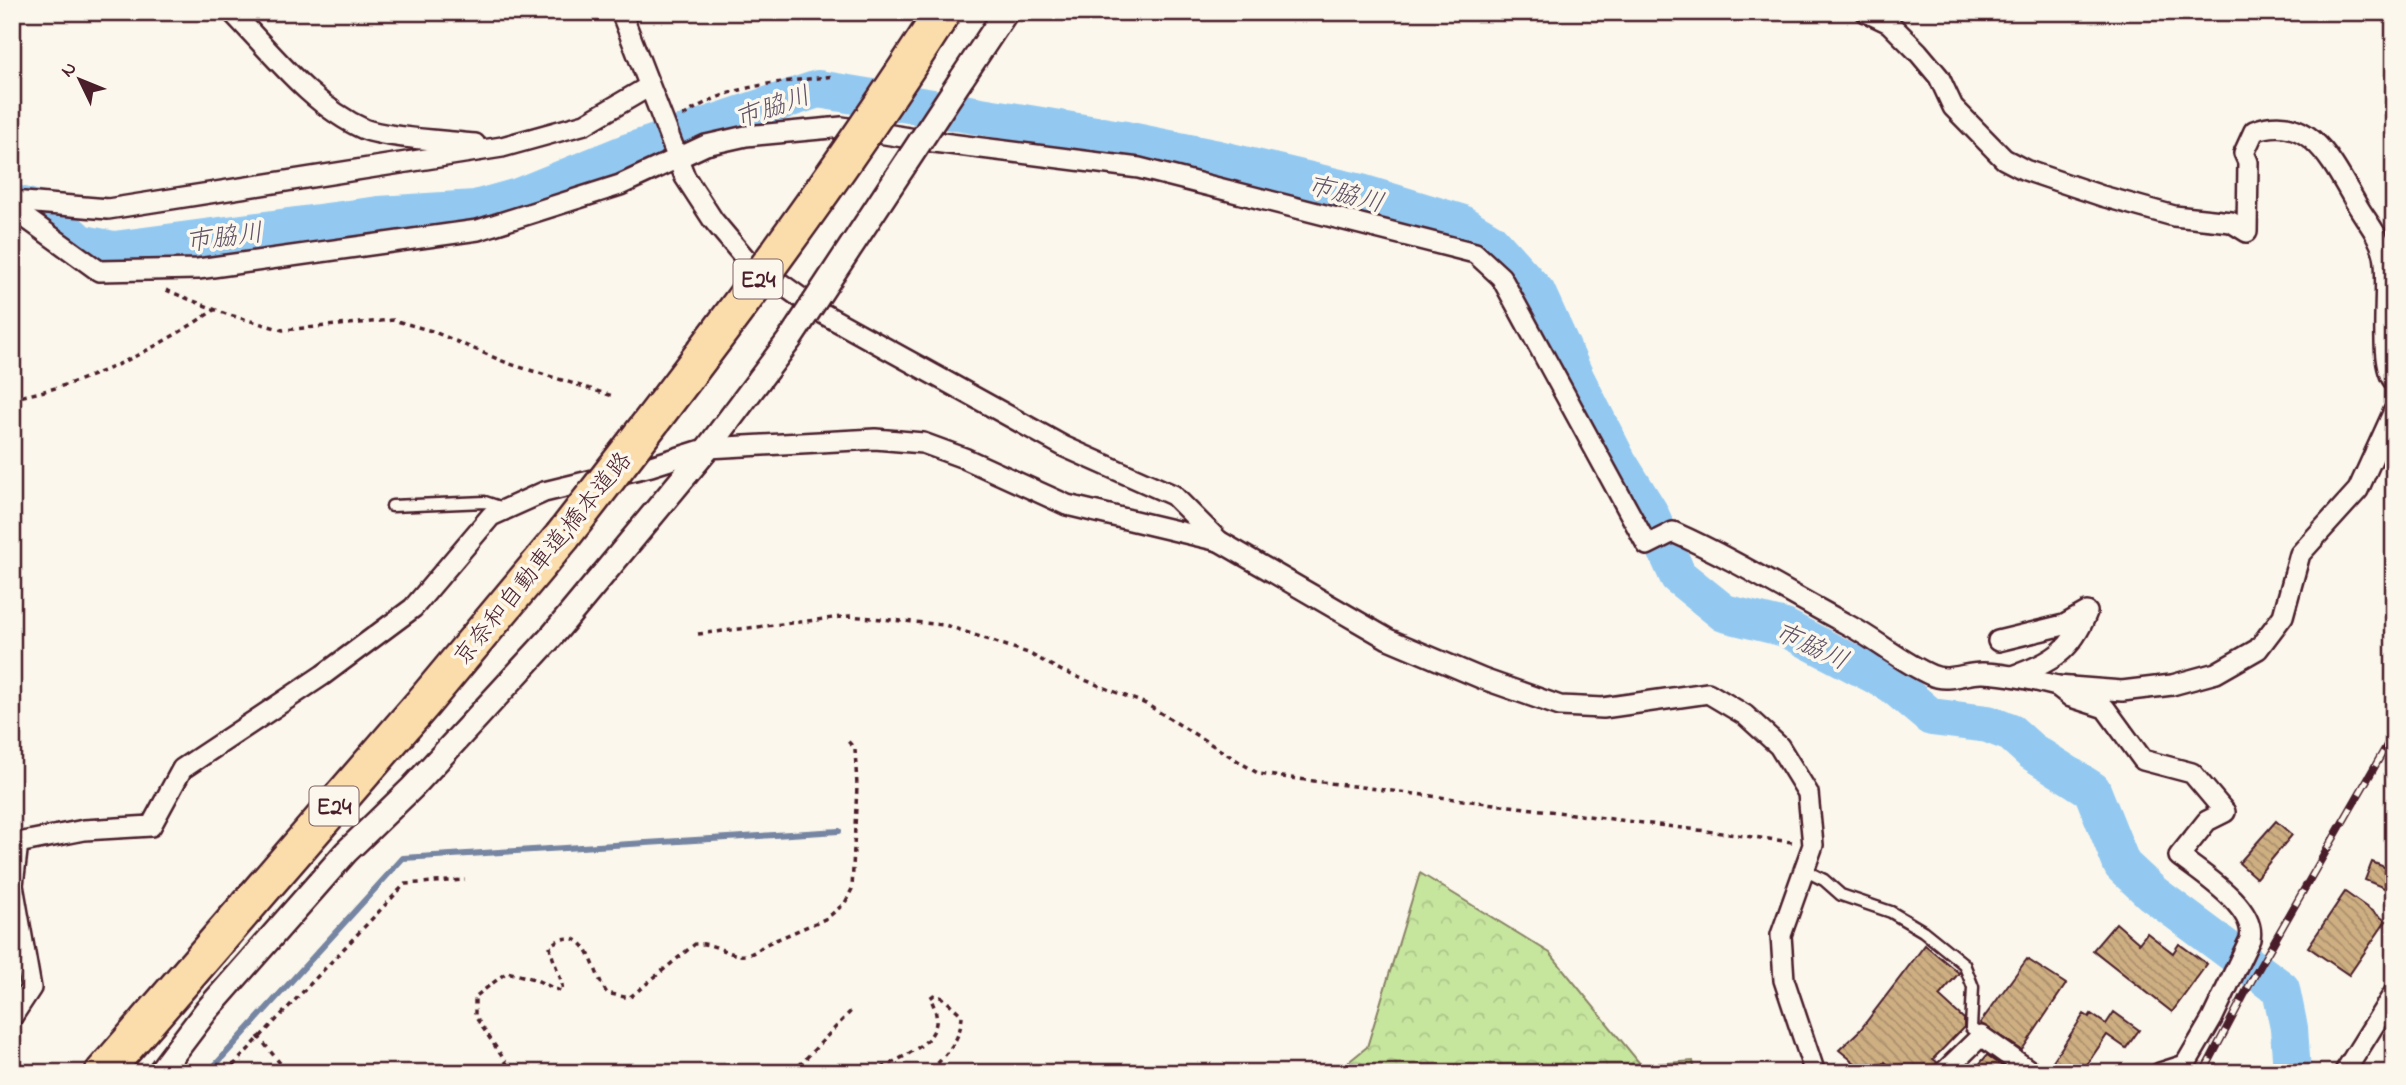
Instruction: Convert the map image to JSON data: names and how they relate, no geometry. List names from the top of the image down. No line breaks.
{"streets":{"highway":["E24","京奈和自動車道;橋本道路"]},"water":["市脇川"],"north":"top left"}
